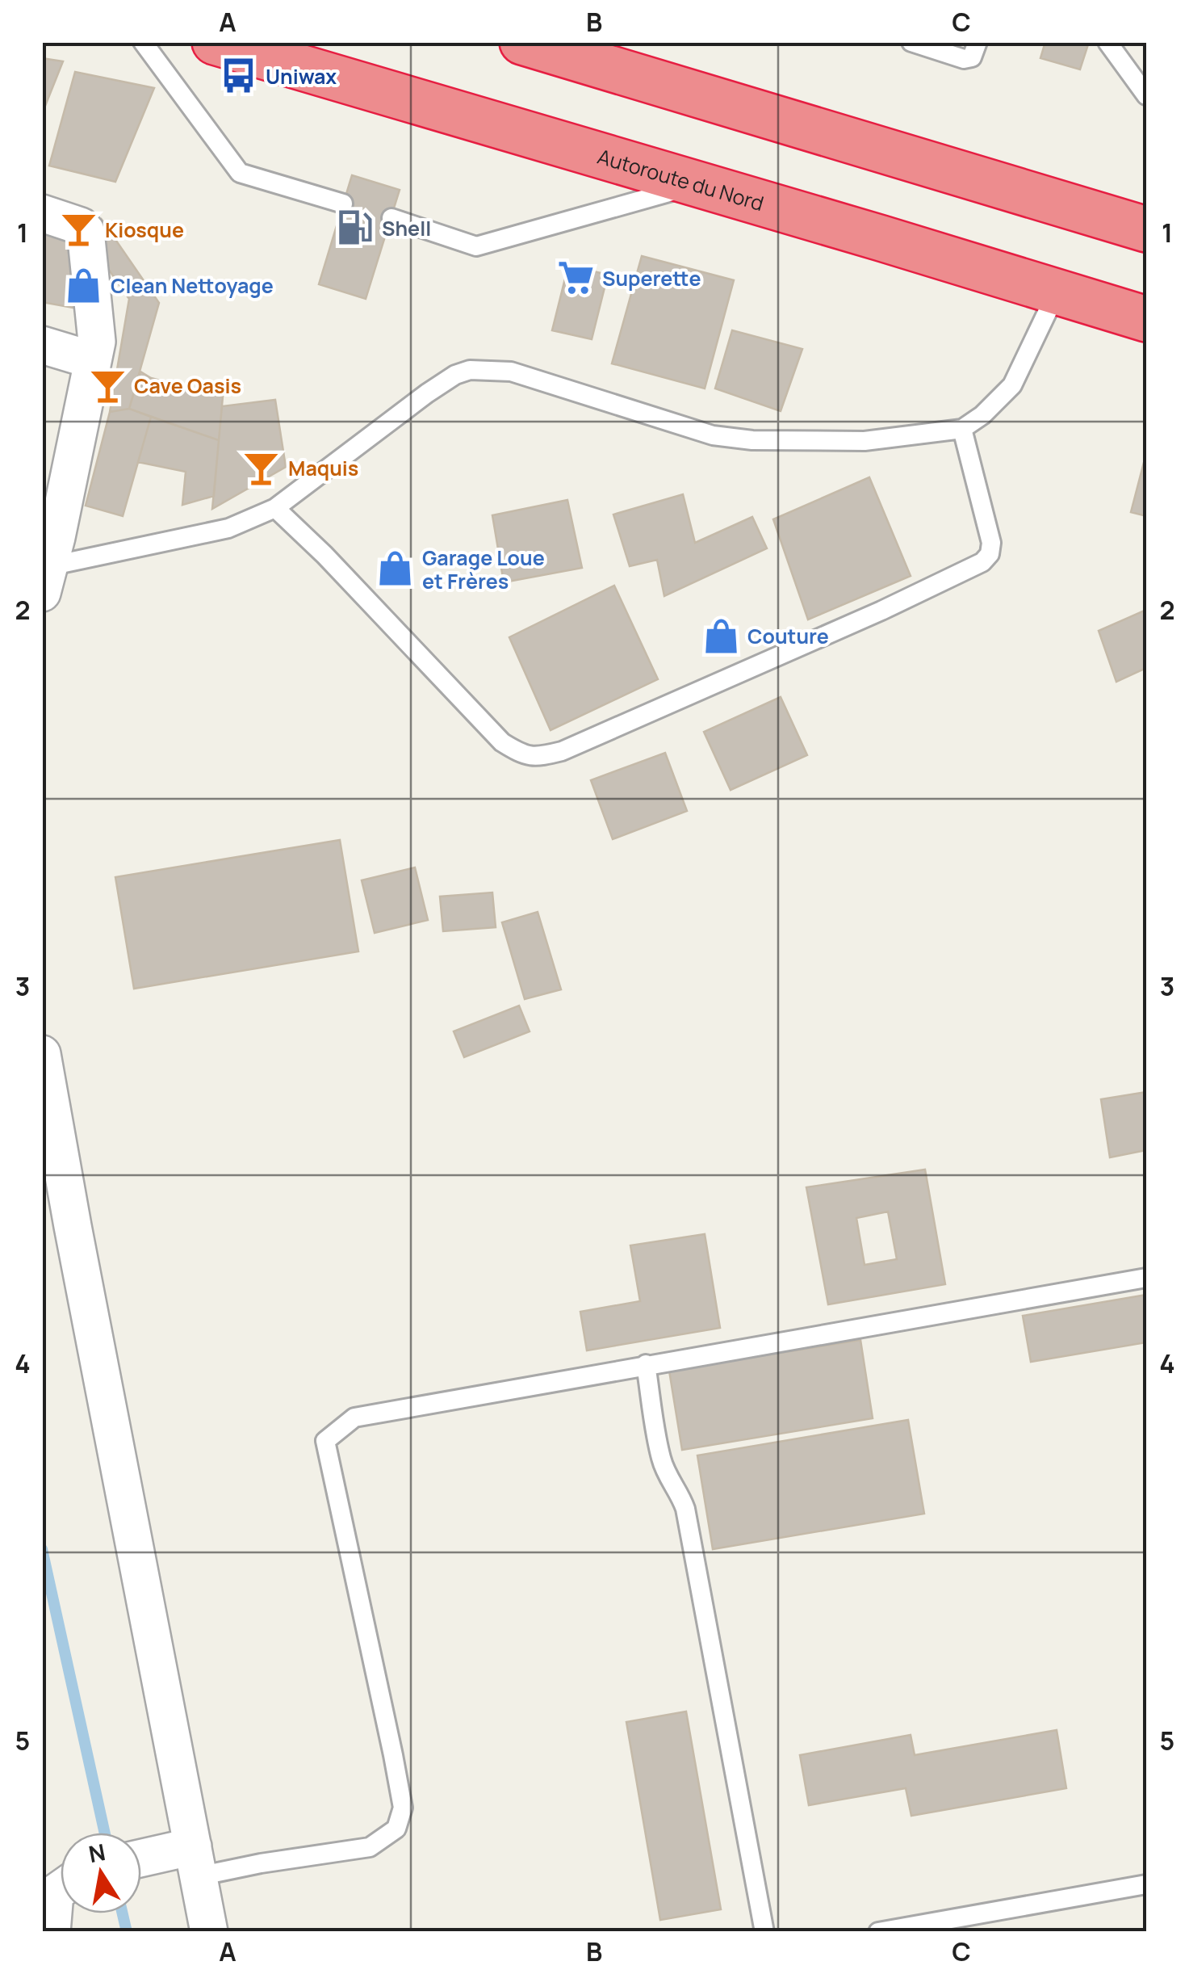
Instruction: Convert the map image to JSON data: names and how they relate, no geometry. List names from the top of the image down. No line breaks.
{"streets":{"highway":["Autoroute du Nord"]},"places":{"bus stop":["Uniwax"],"fuel station":["Shell"],"bar":["Kiosque","Cave Oasis","Maquis"],"supermarket":["Superette"],"shop":["Clean Nettoyage","Garage Loue et Frères","Couture"]},"north":"top","grid":{"columns":["A","B","C"],"rows":["1","2","3","4","5"]}}
